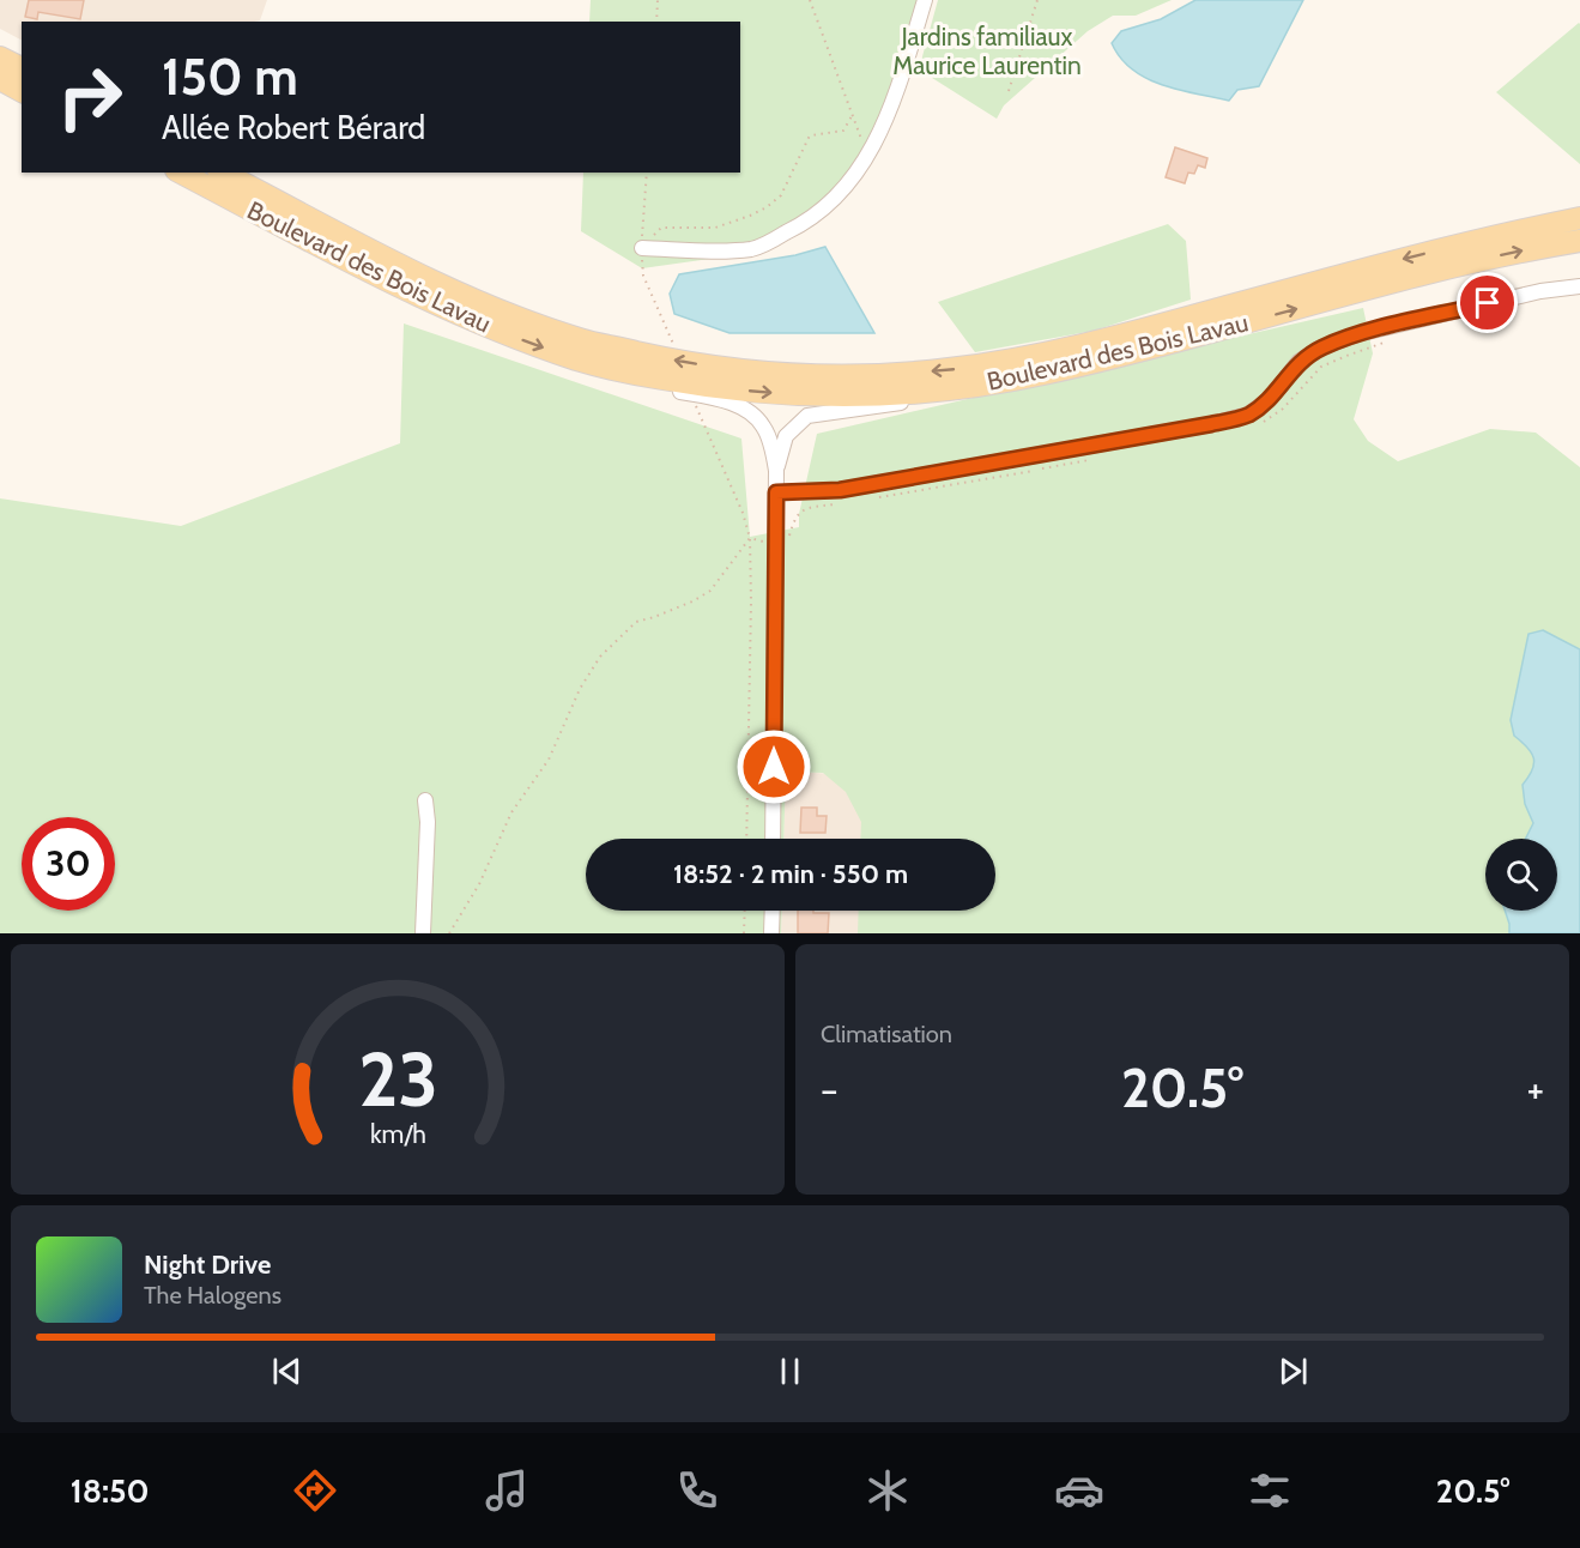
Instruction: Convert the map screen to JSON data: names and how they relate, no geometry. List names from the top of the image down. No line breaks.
{"streets":{"main road":["Boulevard des Bois Lavau"]},"parks":["Jardins familiaux Maurice Laurentin"],"page":{"turn":["150 m","Allée Robert Bérard"],"limit":"30","trip":"18:52 · 2 min · 550 m","tile":"Climatisation","heat":["−","20.5°","+"],"song":["Night Drive","The Halogens"],"tabs":["18:50","20.5°"],"gauge":["23","km/h"]}}
